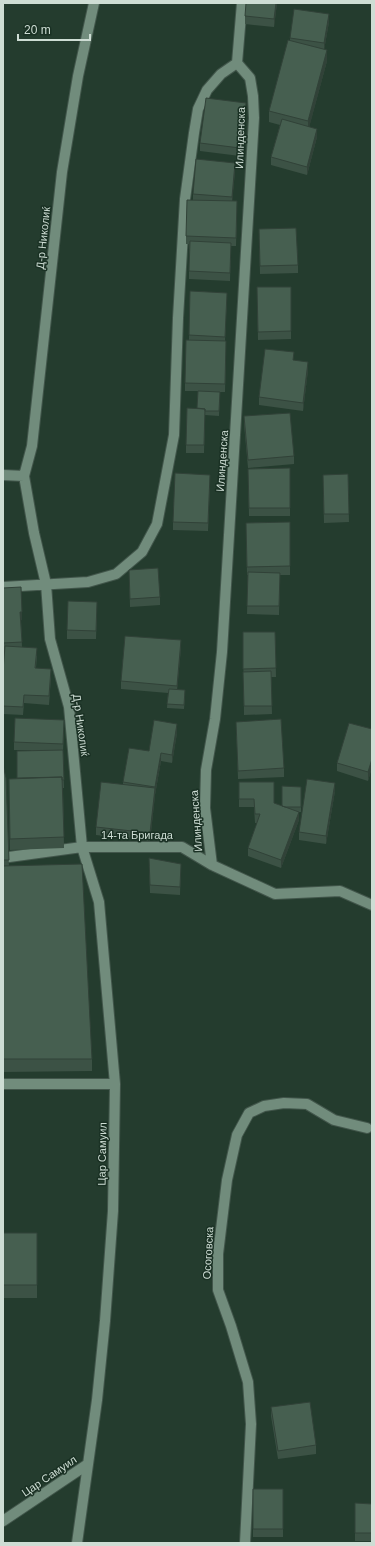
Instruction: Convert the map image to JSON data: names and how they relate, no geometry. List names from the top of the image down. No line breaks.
{"streets":{"street":["Илинденска","Д-р Николиќ","14-та Бригада","Цар Самуил","Осоговска"]},"crossings":[["Илинденска","14-та Бригада"],["Д-р Николиќ","14-та Бригада"],["Д-р Николиќ","Цар Самуил"],["14-та Бригада","Цар Самуил"]],"scale_bar":"20 m"}
